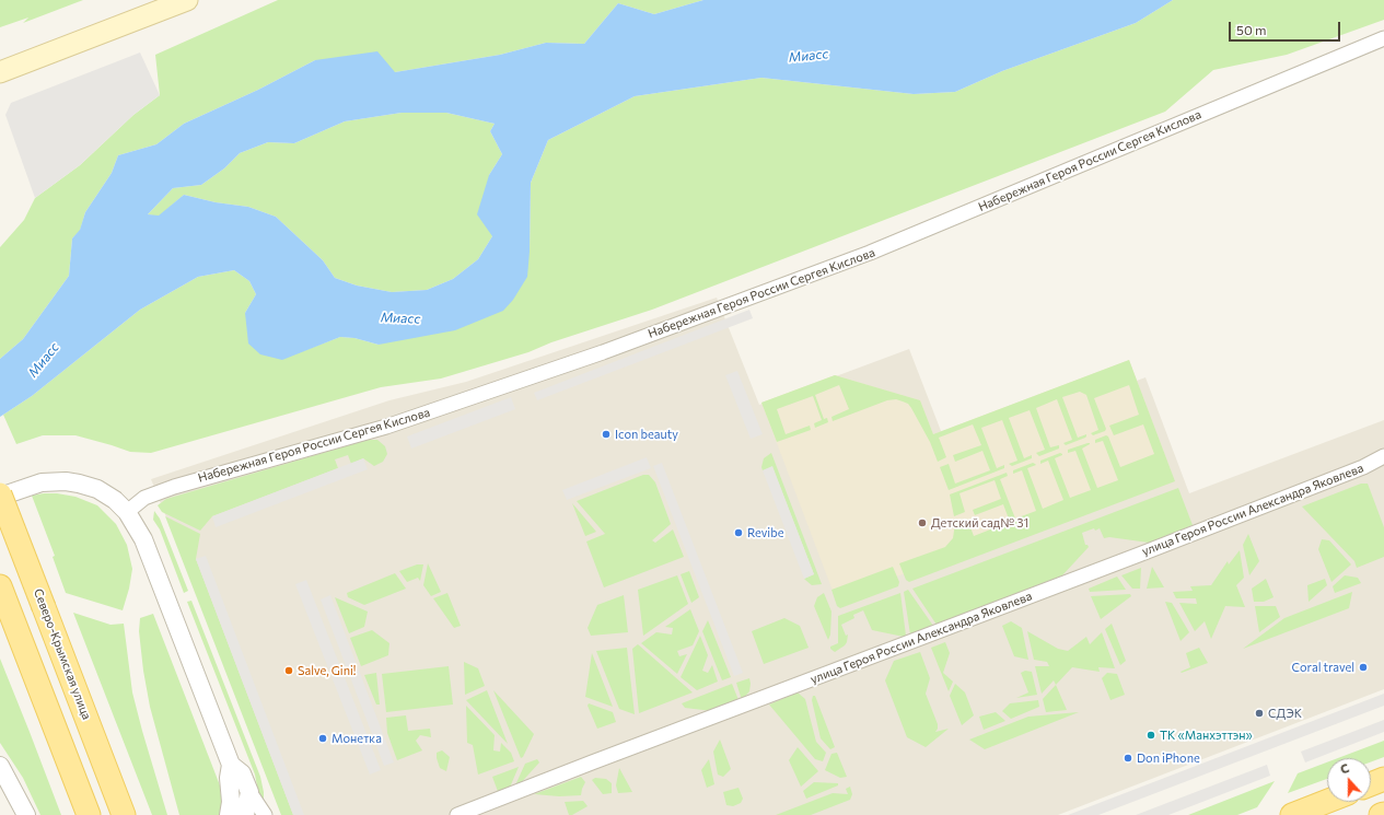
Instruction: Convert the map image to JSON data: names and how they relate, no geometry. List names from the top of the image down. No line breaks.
{"streets":{"main road":["Северо-Крымская улица"],"street":["Набережная Героя России Сергея Кислова","улица Героя России Александра Яковлева"]},"water":["Миасс"],"places":["Icon beauty","Детский сад№ 31","Revibe","Coral travel","Salve, Gini!","СДЭК","ТК «Манхэттэн»","Монетка","Don iPhone"],"scale_bar":"50 m","north":"top"}
